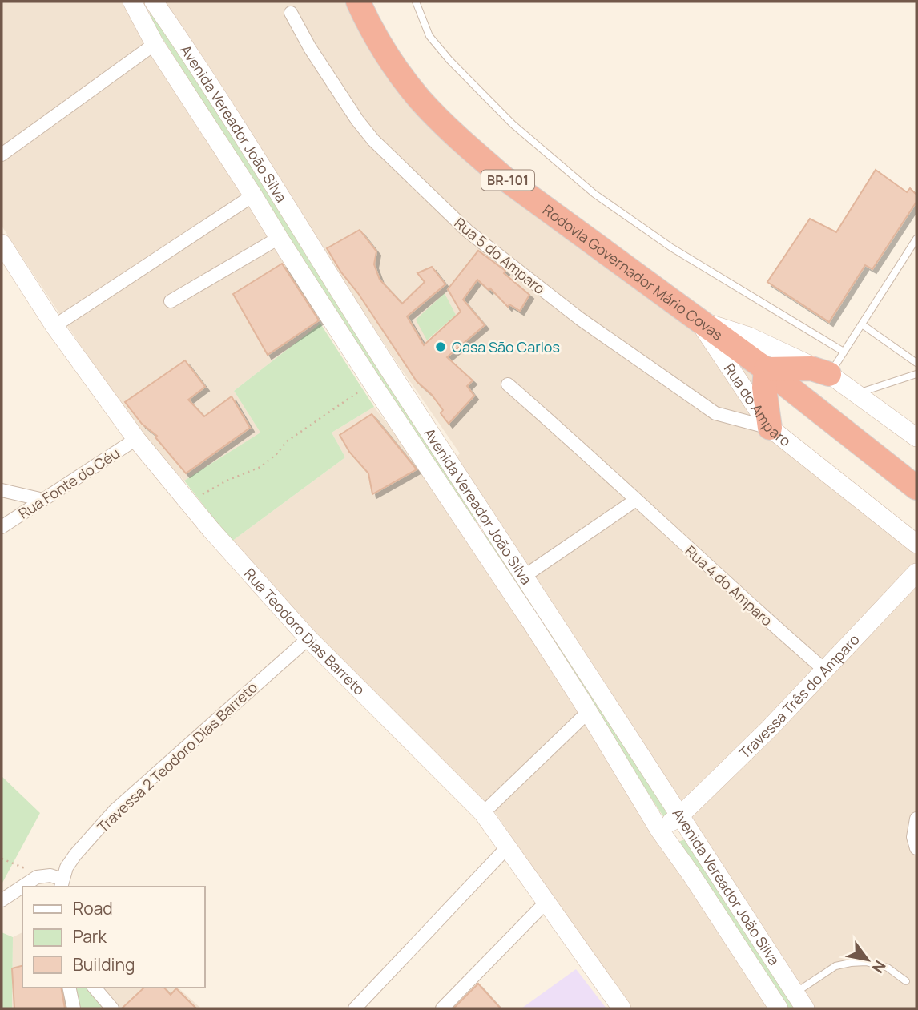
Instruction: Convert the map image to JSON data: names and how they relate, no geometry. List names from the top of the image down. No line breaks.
{"streets":{"highway":["BR-101","Rodovia Governador Mário Covas"],"street":["Avenida Vereador João Silva","Rua 5 do Amparo","Rua do Amparo","Rua Fonte do Céu","Rua 4 do Amparo","Rua Teodoro Dias Barreto","Travessa Três do Amparo","Travessa 2 Teodoro Dias Barreto"]},"crossings":[["Avenida Vereador João Silva","Travessa Três do Amparo"],["Rua 5 do Amparo","Rua do Amparo"],["Rodovia Governador Mário Covas","Rua do Amparo"],["Rua Fonte do Céu","Rua Teodoro Dias Barreto"],["Rua 4 do Amparo","Travessa Três do Amparo"],["Rua Teodoro Dias Barreto","Travessa 2 Teodoro Dias Barreto"]],"places":["Casa São Carlos"],"legend":["Road","Park","Building"],"north":"bottom right"}
